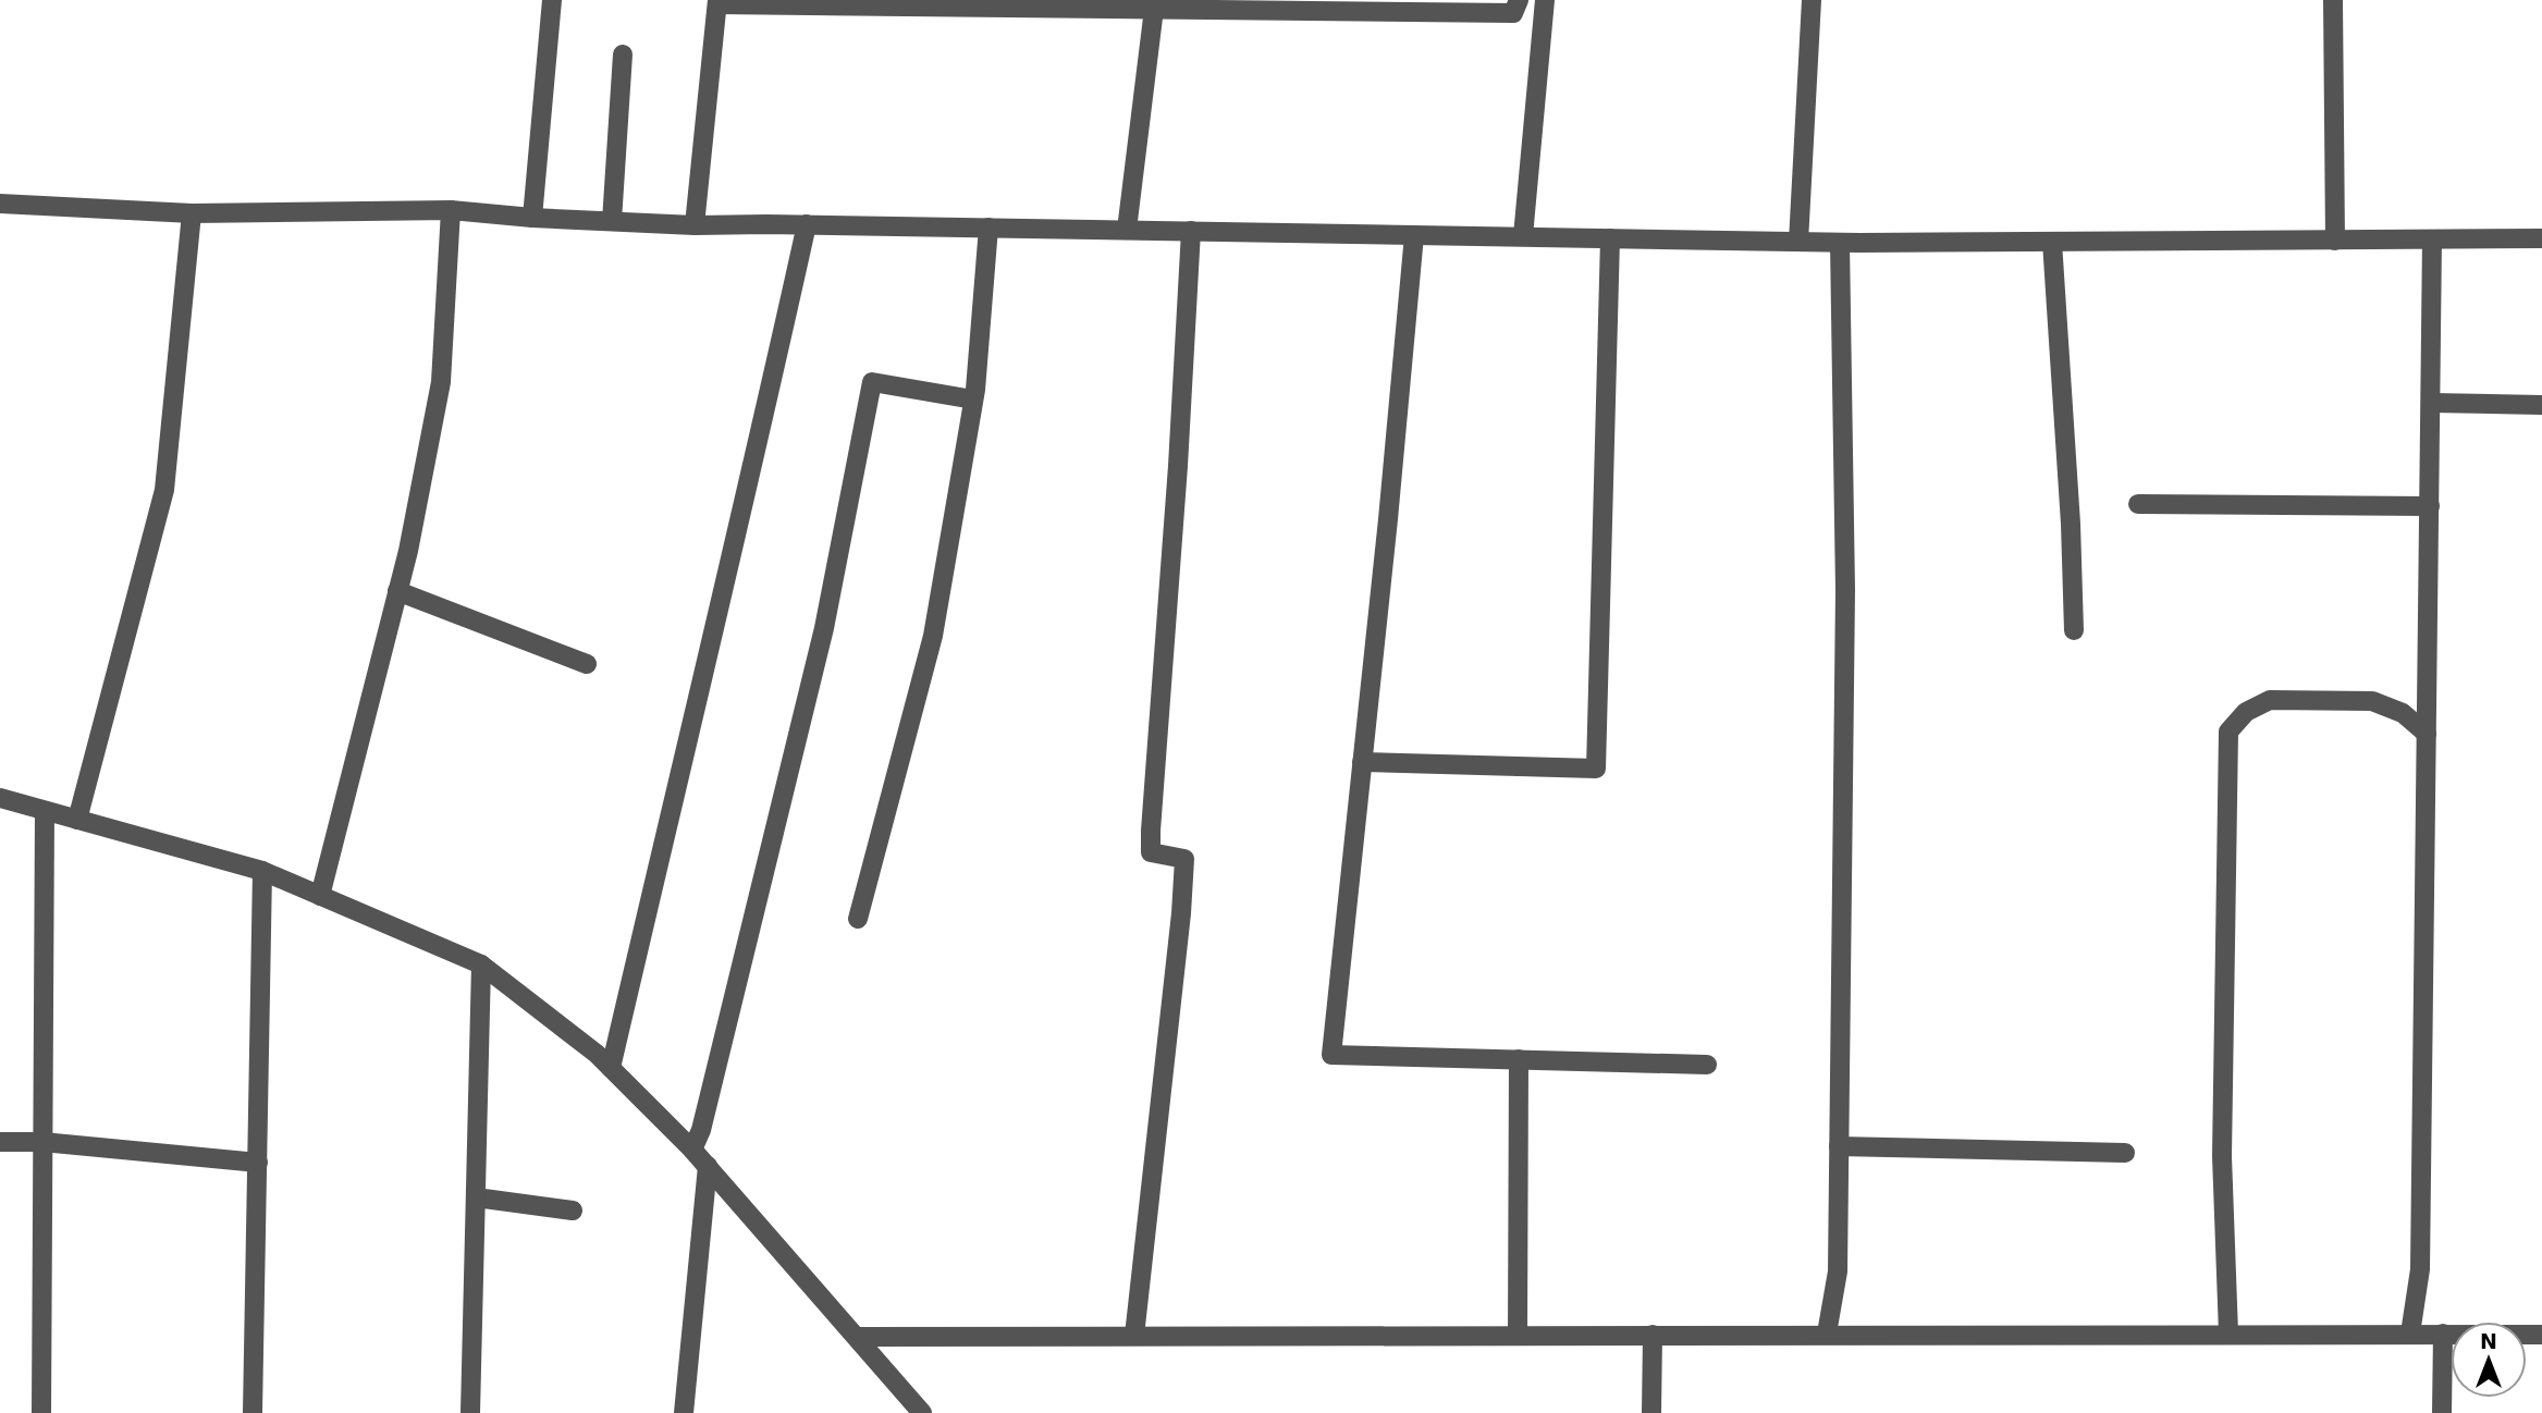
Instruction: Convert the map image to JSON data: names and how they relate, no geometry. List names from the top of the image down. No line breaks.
{"north":"top"}
